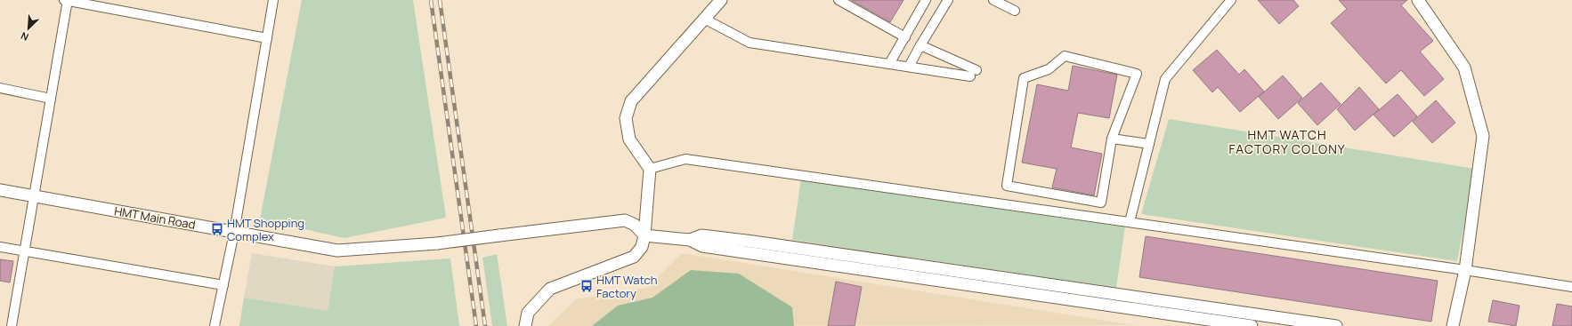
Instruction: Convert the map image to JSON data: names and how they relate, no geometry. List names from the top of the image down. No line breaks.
{"streets":{"street":["HMT Main Road"]},"districts":["HMT WATCH FACTORY COLONY"],"places":{"bus stop":["HMT Shopping Complex","HMT Watch Factory"]},"north":"bottom left"}
